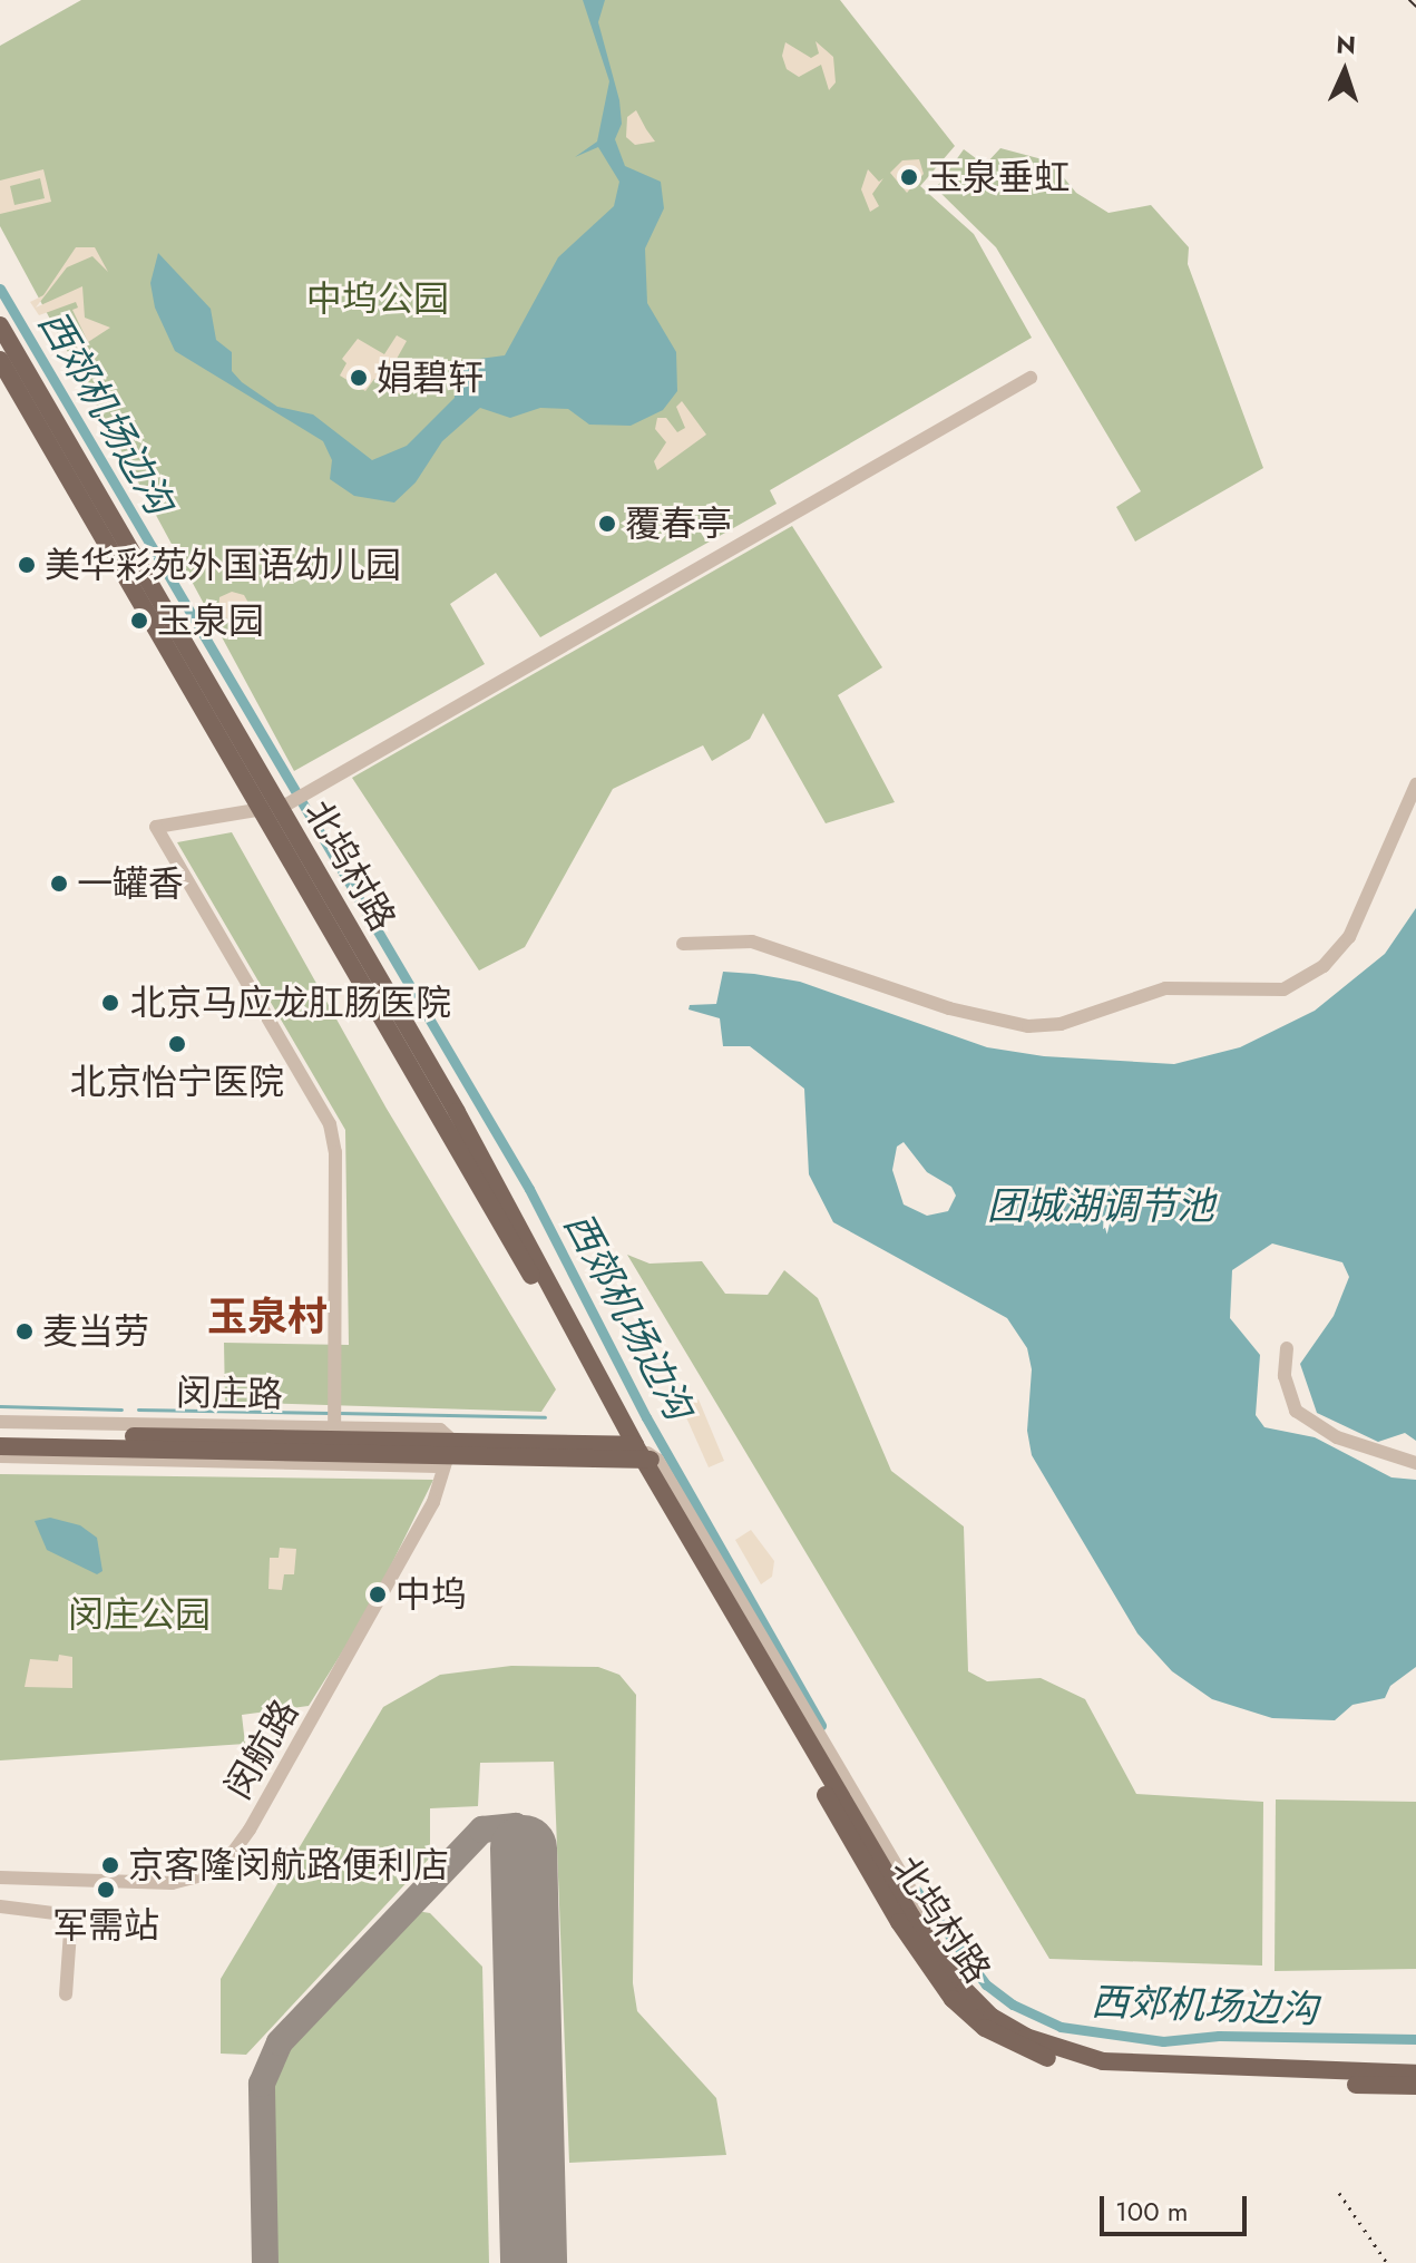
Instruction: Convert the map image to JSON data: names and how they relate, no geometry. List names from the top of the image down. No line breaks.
{"streets":{"main road":["北坞村路","闵庄路"],"street":["闵航路"]},"crossings":[["北坞村路","闵庄路"],["闵庄路","闵航路"]],"districts":["玉泉村"],"water":["西郊机场边沟","团城湖调节池"],"parks":["中坞公园","闵庄公园"],"places":["玉泉垂虹","娟碧轩","覆春亭","美华彩苑外国语幼儿园","玉泉园","一罐香","北京马应龙肛肠医院","北京怡宁医院","麦当劳","中坞","京客隆闵航路便利店","军需站"],"scale_bar":"100 m","north":"top"}
